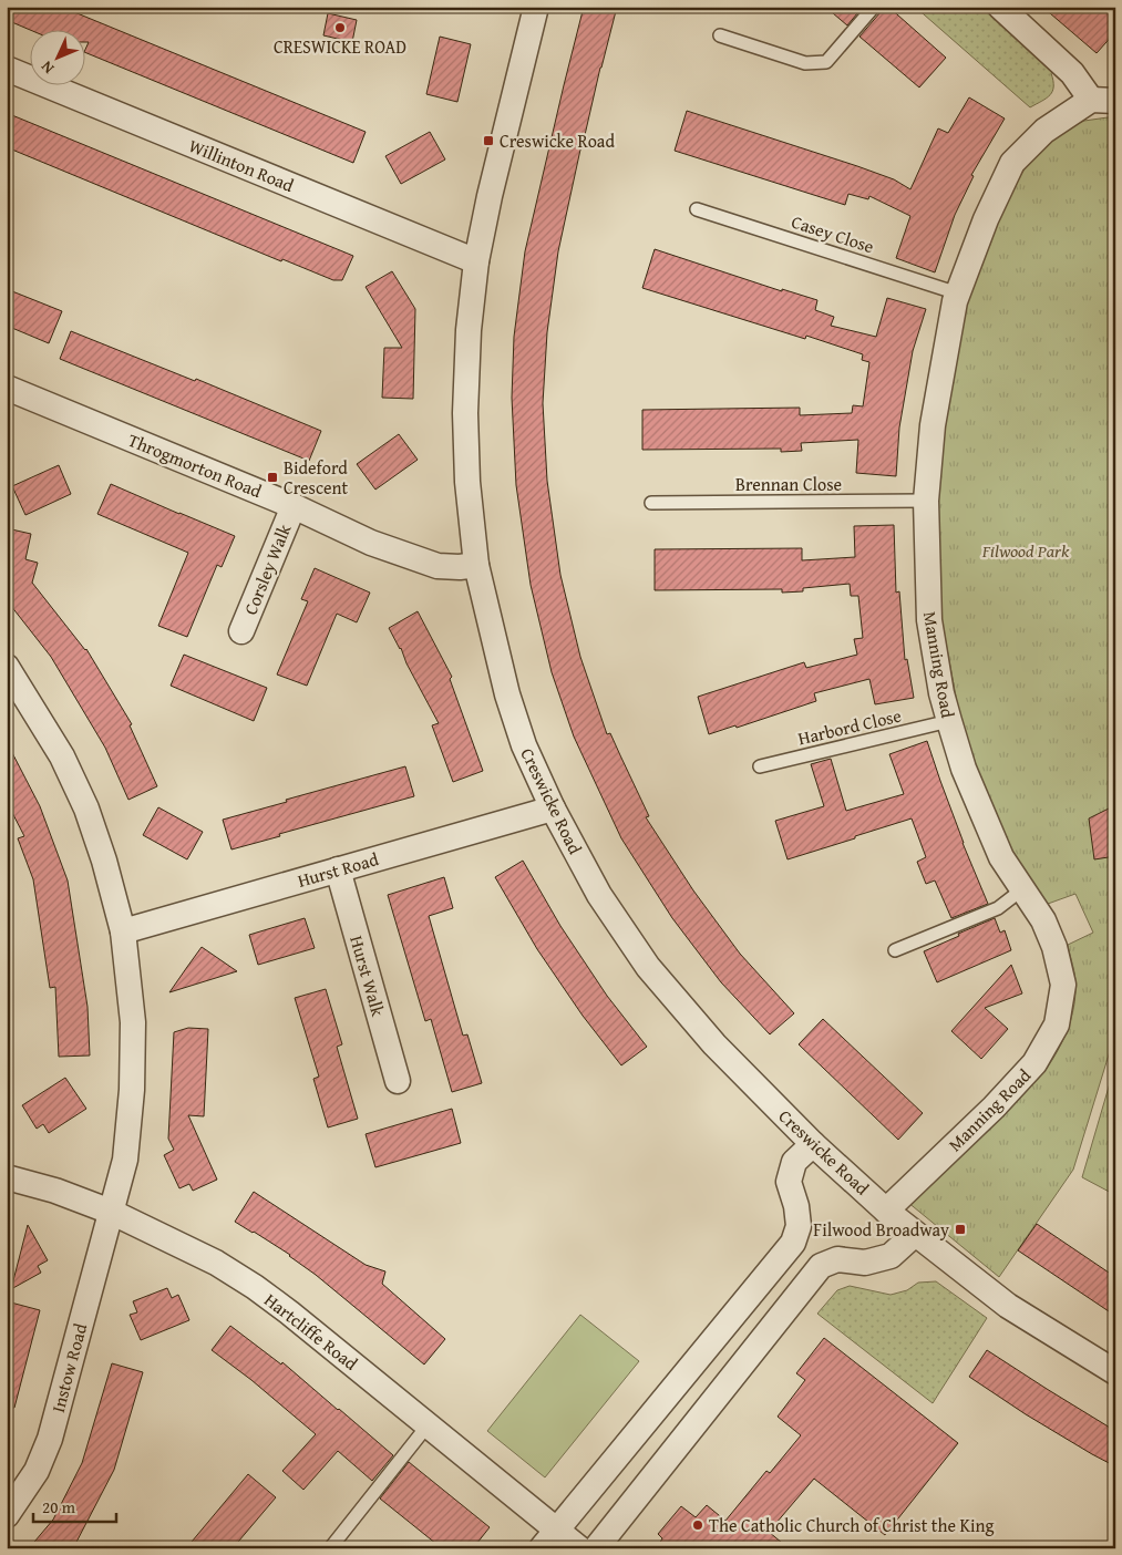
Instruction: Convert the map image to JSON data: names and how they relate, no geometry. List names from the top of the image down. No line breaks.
{"streets":{"street":["Willinton Road","Throgmorton Road","Corsley Walk","Manning Road","Creswicke Road","Hurst Road","Hurst Walk","Hartcliffe Road","Instow Road"],"lane":["Casey Close","Brennan Close","Harbord Close"]},"crossings":[["Willinton Road","Creswicke Road"],["Casey Close","Manning Road"],["Throgmorton Road","Corsley Walk"],["Throgmorton Road","Creswicke Road"],["Brennan Close","Manning Road"],["Manning Road","Harbord Close"],["Manning Road","Creswicke Road"],["Creswicke Road","Hurst Road"],["Hurst Road","Hurst Walk"],["Hartcliffe Road","Instow Road"]],"parks":["Filwood Park"],"places":{"other":["CRESWICKE ROAD","The Catholic Church of Christ the King"],"transit":["Creswicke Road","Bideford Crescent","Filwood Broadway"]},"scale_bar":"20 m","north":"bottom left"}
